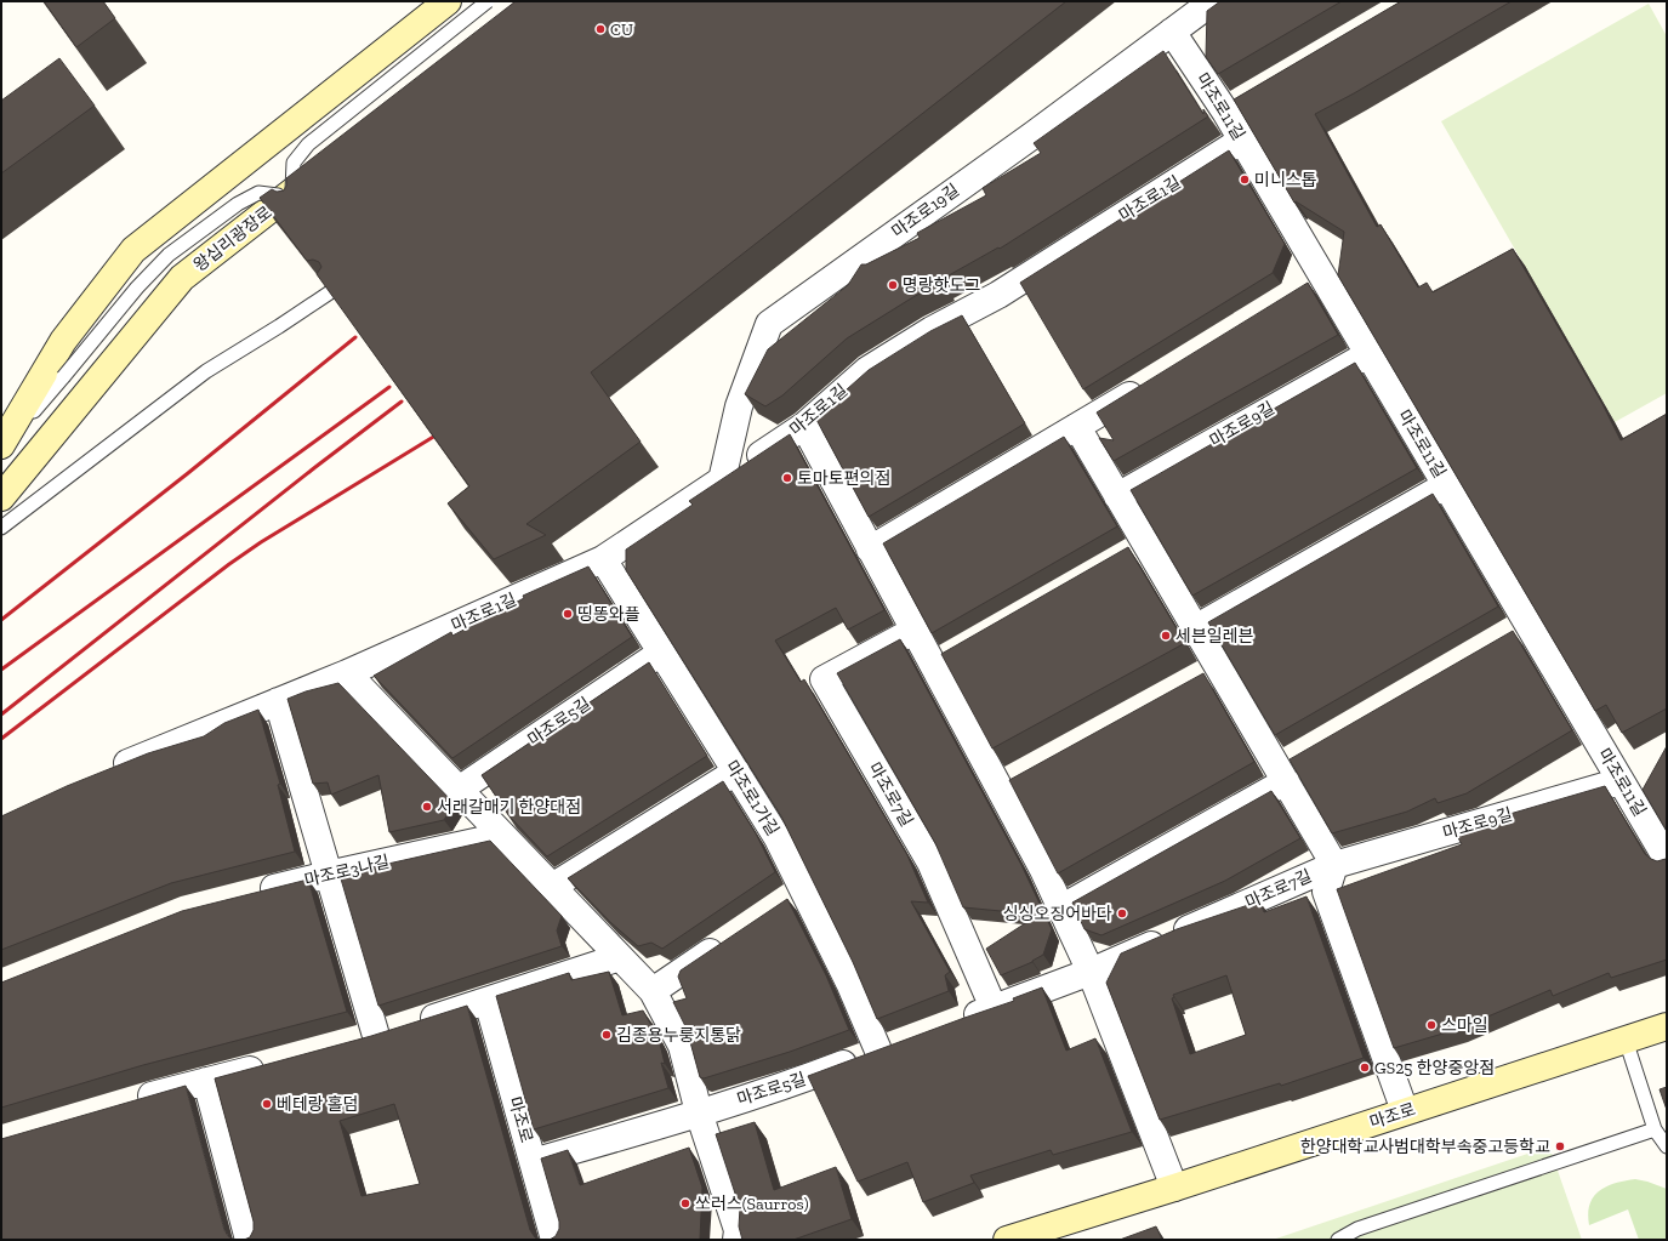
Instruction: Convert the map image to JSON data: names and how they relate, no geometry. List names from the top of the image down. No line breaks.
{"streets":{"street":["마조로11길","마조로1길","마조로19길","왕십리광장로","마조로9길","마조로5길","마조로7길","마조로1가길","마조로3나길","마조로"]},"crossings":[["마조로11길","마조로1길"],["마조로11길","마조로19길"],["마조로11길","마조로9길"],["마조로1길","마조로19길"],["마조로1길","마조로1가길"],["마조로9길","마조로7길"],["마조로5길","마조로1가길"],["마조로5길","마조로"]],"places":["CU","미니스톱","명랑핫도그","토마토편의점","띵똥와플","세븐일레븐","서래갈매기 한양대점","싱싱오징어바다","스마일","김종용누룽지통닭","GS25 한양중앙점","베테랑 홀덤","한양대학교사범대학부속중고등학교","쏘러스(Saurros)"]}
